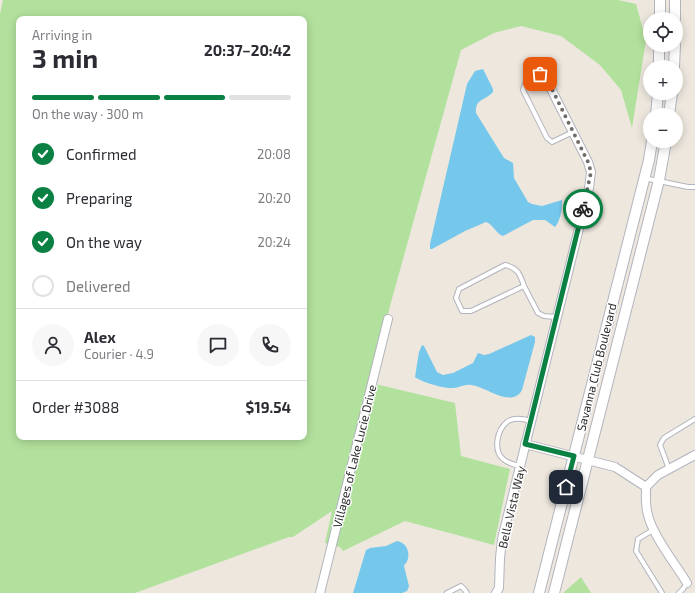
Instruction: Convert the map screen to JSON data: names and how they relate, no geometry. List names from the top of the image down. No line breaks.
{"streets":{"street":["Savanna Club Boulevard","Villages of Lake Lucie Drive","Bella Vista Way"]},"page":{"map_buttons":["+","−"],"heading":["3 min","Arriving in","20:37–20:42"],"panel":["Alex","Courier · 4.9","Order #3088","$19.54"],"bar":"On the way · 300 m","list":[["Confirmed","20:08"],["Preparing","20:20"],["On the way","20:24"],"Delivered"]}}
